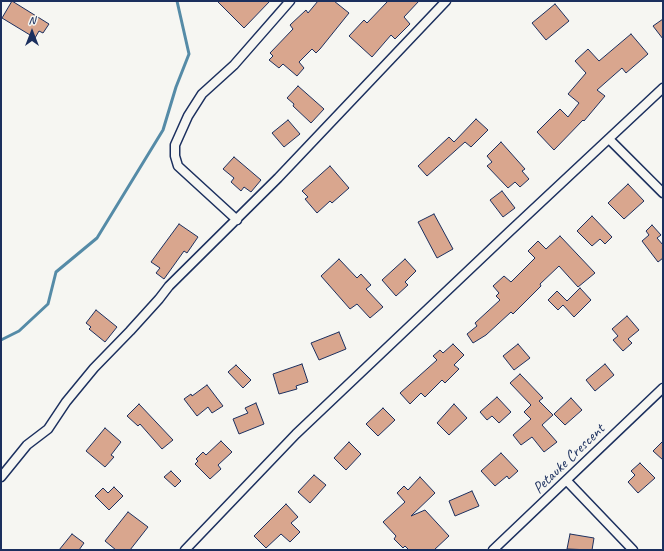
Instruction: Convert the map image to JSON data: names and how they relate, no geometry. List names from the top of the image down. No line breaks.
{"streets":{"street":["Petauke Crescent"]},"north":"top"}
